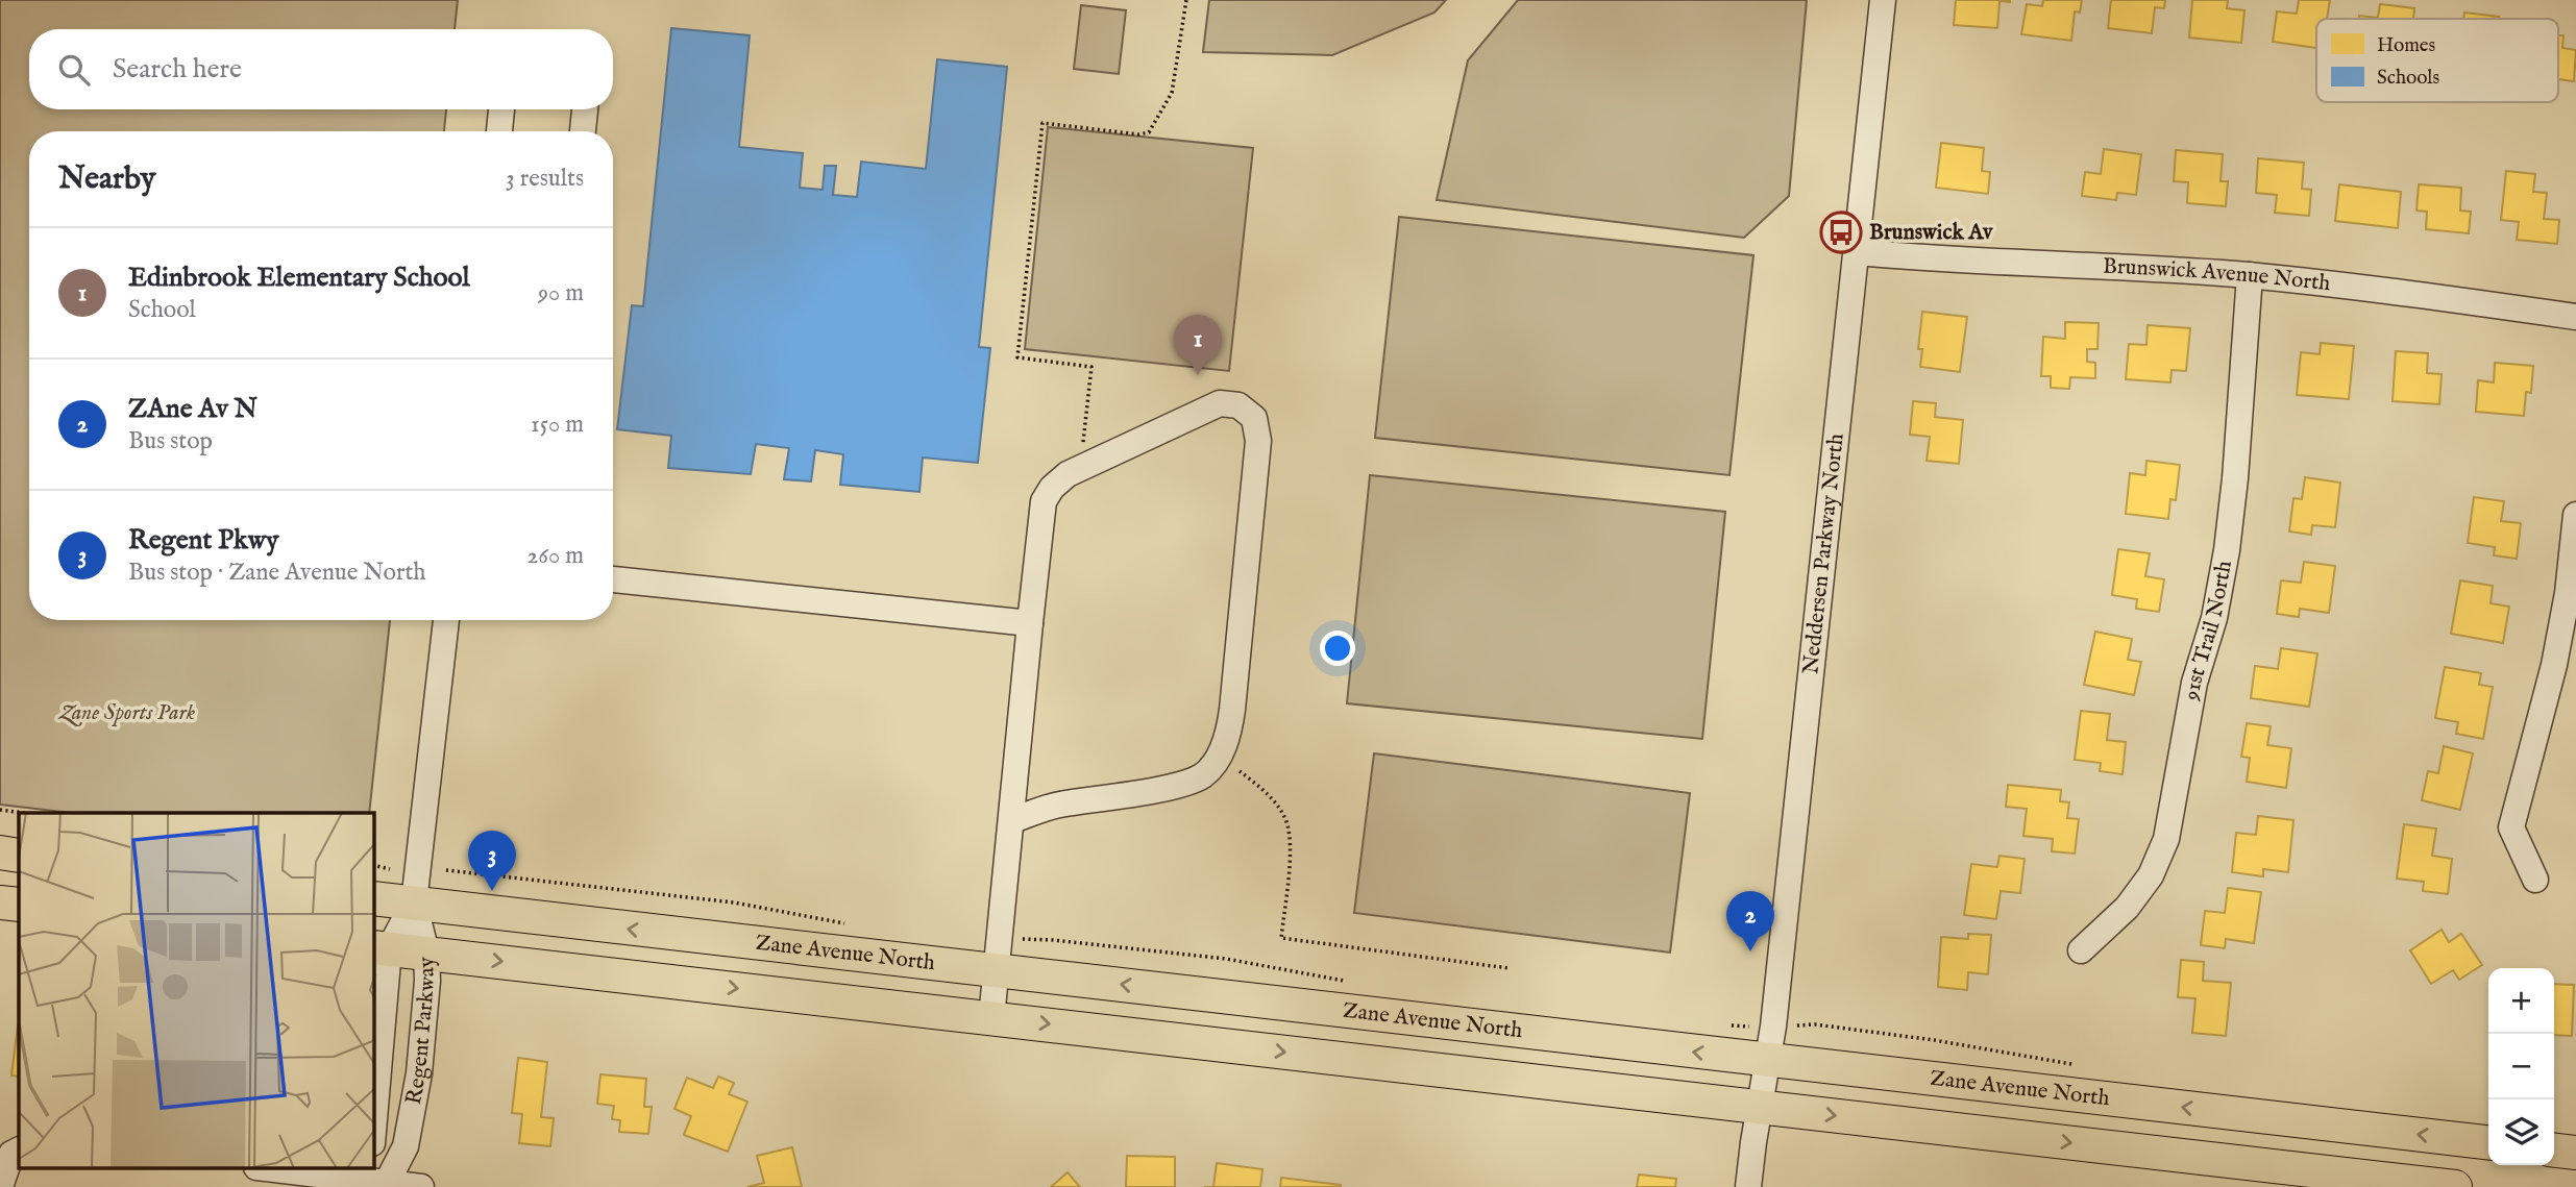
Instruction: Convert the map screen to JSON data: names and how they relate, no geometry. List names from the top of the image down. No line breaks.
{"streets":{"main road":["Zane Avenue North"],"street":["Brunswick Avenue North","Neddersen Parkway North","91st Trail North","Regent Parkway"]},"crossings":[["Brunswick Avenue North","Neddersen Parkway North"],["Brunswick Avenue North","91st Trail North"],["Neddersen Parkway North","Zane Avenue North"],["Zane Avenue North","Regent Parkway"]],"parks":["Zane Sports Park"],"places":{"bus stop":["Brunswick Av"]},"legend":["Homes","Schools"],"page":{"search":"Search here","heading":["Nearby","3 results"],"list":[{"mark":"1","name":"Edinbrook Elementary School","note":"School","value":"90 m"},{"mark":"2","name":"ZAne Av N","note":"Bus stop","value":"150 m"},{"mark":"3","name":"Regent Pkwy","note":"Bus stop · Zane Avenue North","value":"260 m"}],"pins":["1","3","2"],"map_buttons":["+","−"]}}
